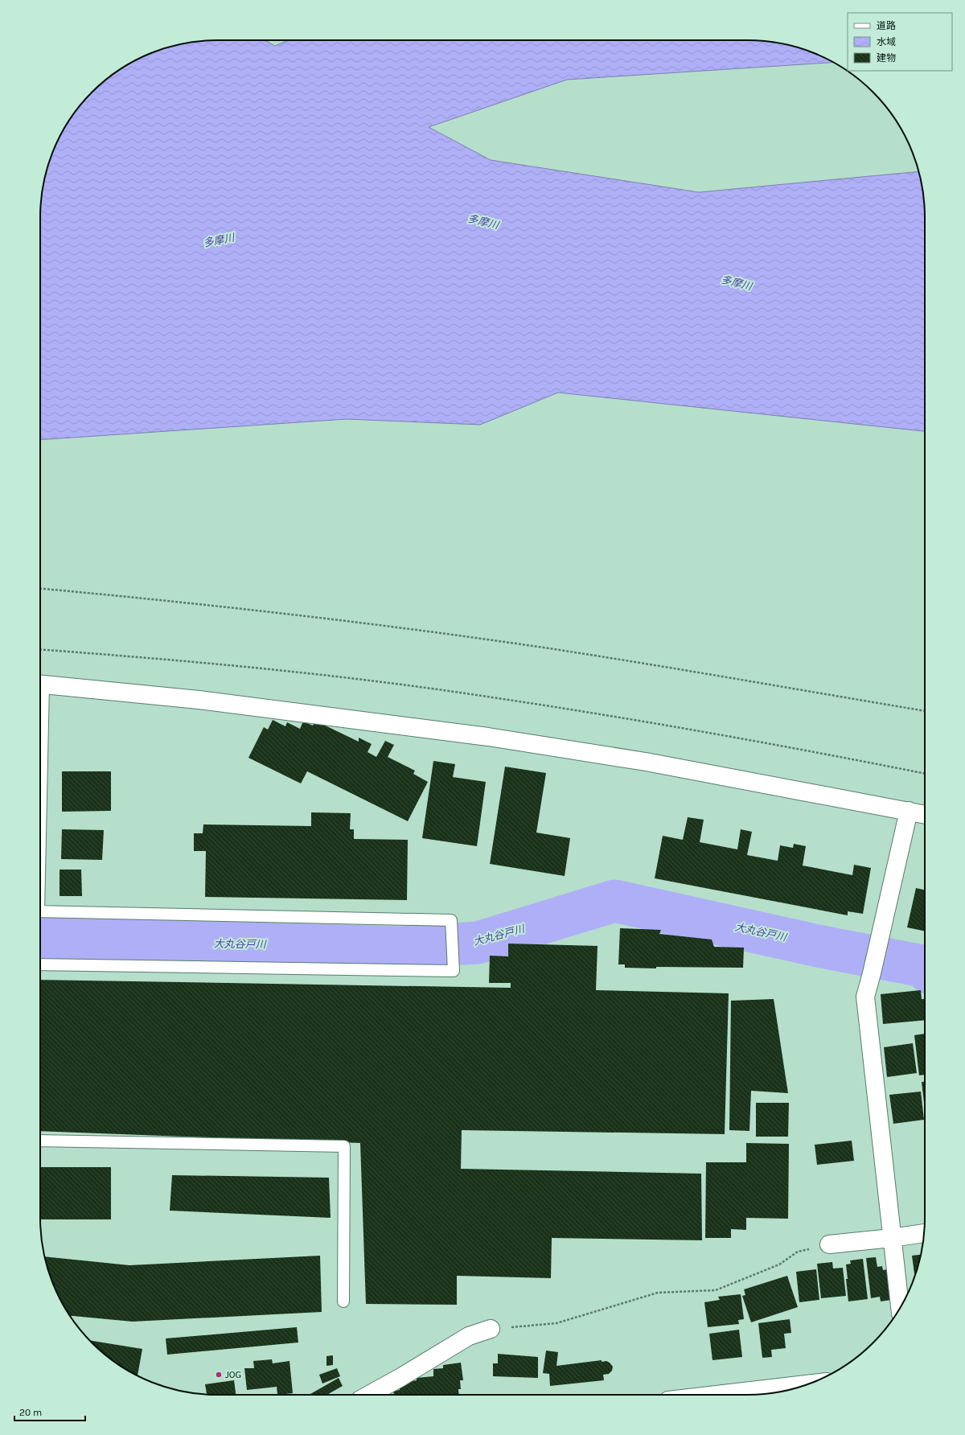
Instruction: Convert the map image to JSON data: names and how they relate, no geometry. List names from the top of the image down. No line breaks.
{"water":["多摩川","大丸谷戸川"],"places":["JOG"],"legend":["道路","水域","建物"],"scale_bar":"20 m"}
